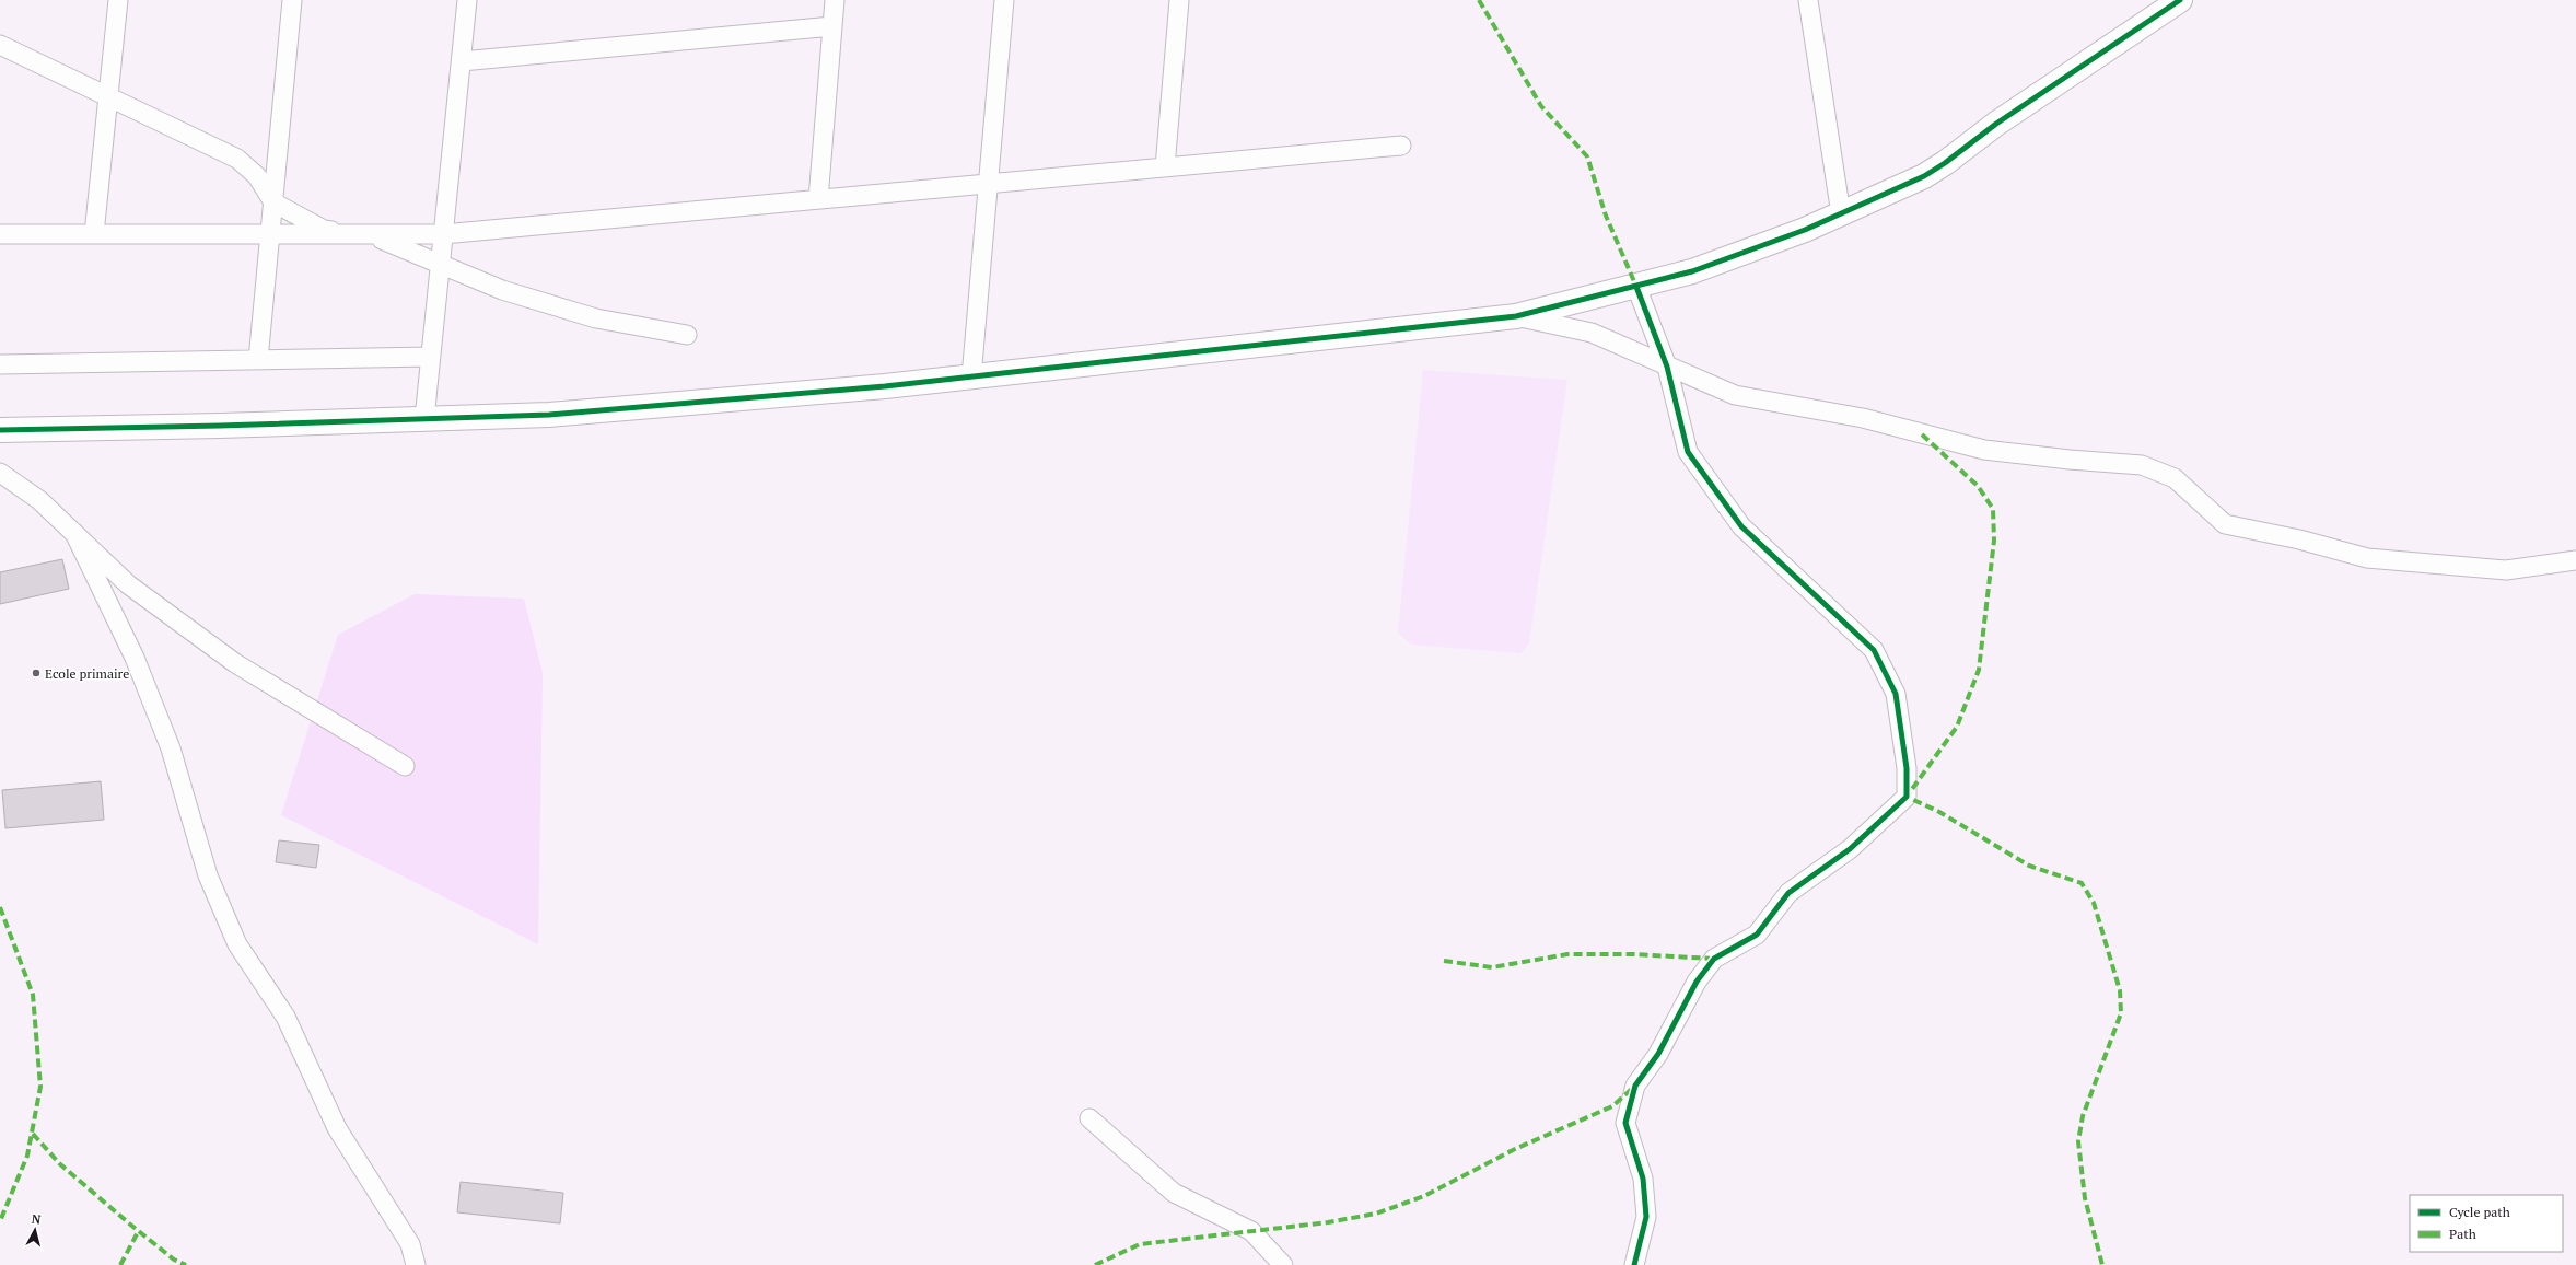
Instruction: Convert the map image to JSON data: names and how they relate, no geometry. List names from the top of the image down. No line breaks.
{"places":["Ecole primaire"],"legend":["Cycle path","Path"],"north":"top"}
